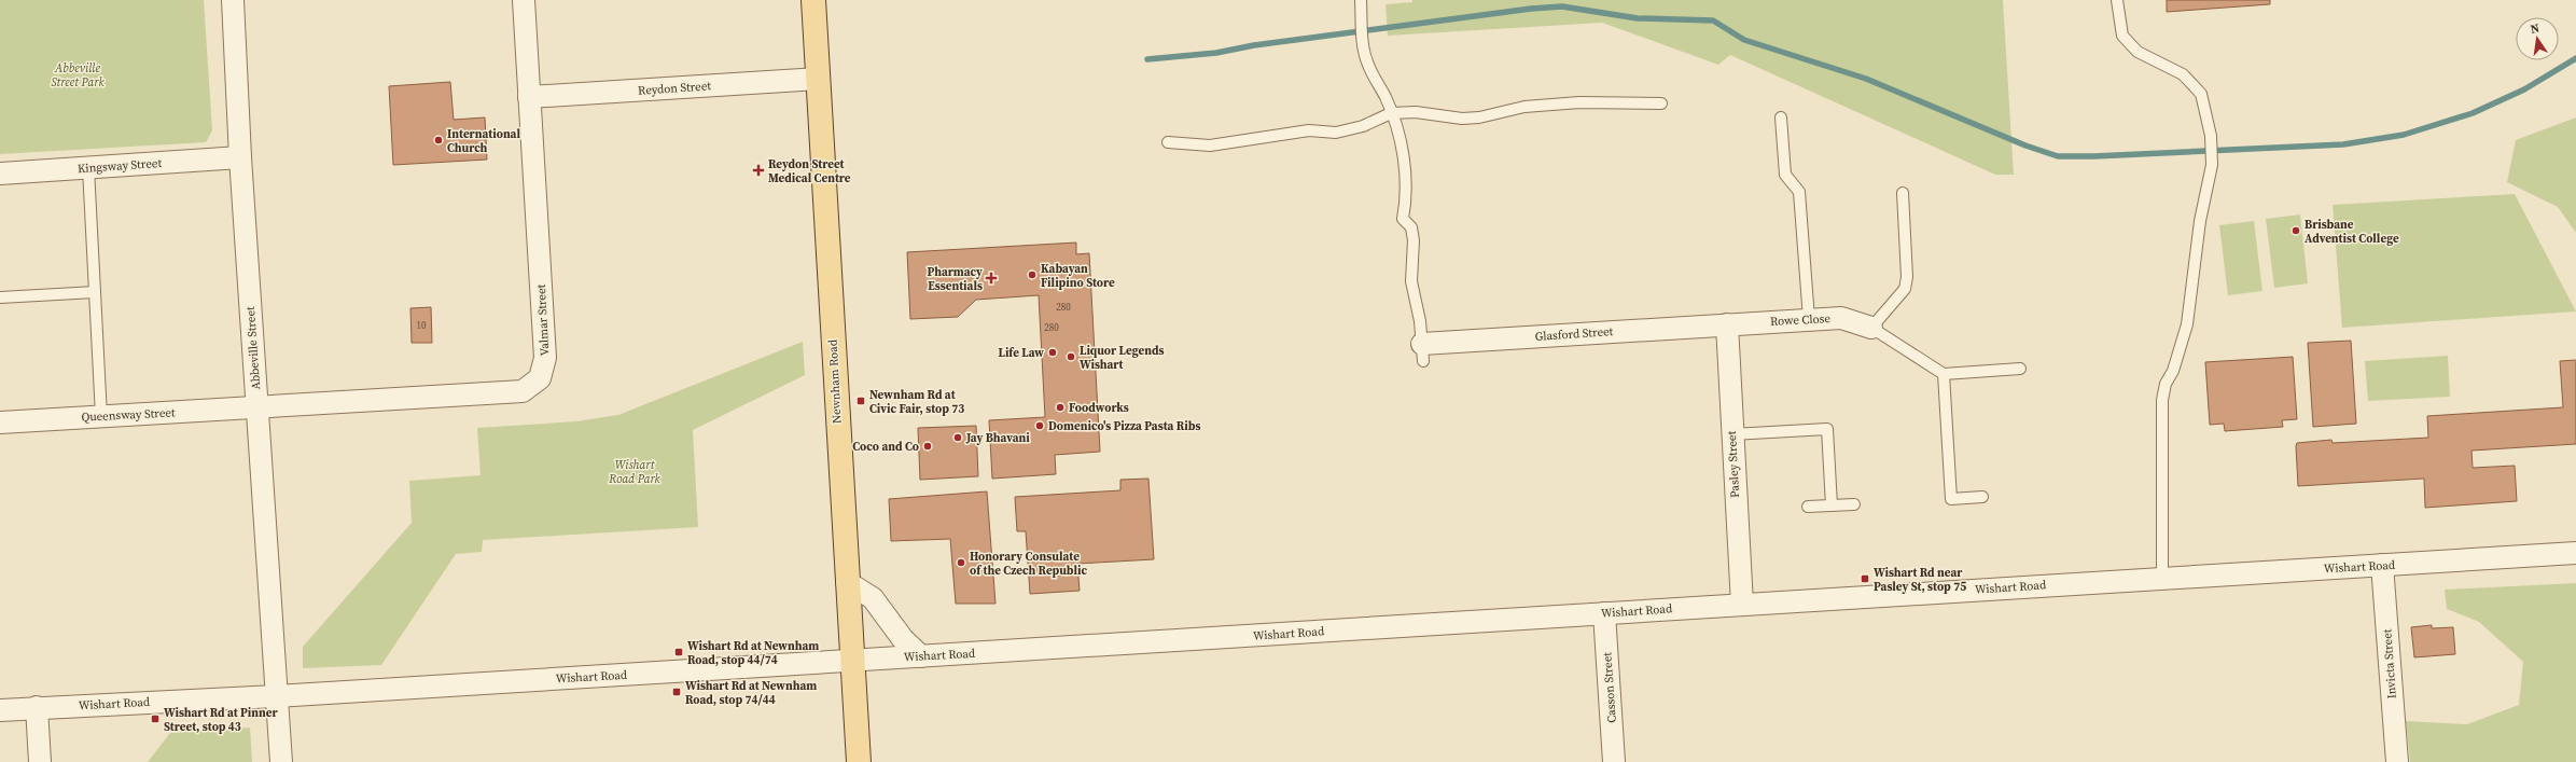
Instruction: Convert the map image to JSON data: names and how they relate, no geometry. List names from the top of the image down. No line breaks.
{"streets":{"main road":["Newnham Road"],"street":["Reydon Street","Kingsway Street","Valmar Street","Rowe Close","Glasford Street","Abbeville Street","Queensway Street","Pasley Street","Wishart Road","Invicta Street","Casson Street"]},"crossings":[["Reydon Street","Valmar Street"],["Reydon Street","Newnham Road"],["Kingsway Street","Abbeville Street"],["Valmar Street","Abbeville Street"],["Valmar Street","Queensway Street"],["Rowe Close","Glasford Street"],["Rowe Close","Pasley Street"],["Glasford Street","Pasley Street"],["Abbeville Street","Queensway Street"],["Abbeville Street","Wishart Road"],["Newnham Road","Wishart Road"],["Pasley Street","Wishart Road"],["Wishart Road","Invicta Street"],["Wishart Road","Casson Street"]],"parks":["Abbeville Street Park","Wishart Road Park"],"places":{"other":["International Church","Brisbane Adventist College","Kabayan Filipino Store","Life Law","Liquor Legends Wishart","Foodworks","Domenico's Pizza Pasta Ribs","Jay Bhavani","Coco and Co","Honorary Consulate of the Czech Republic"],"health":["Reydon Street Medical Centre","Pharmacy Essentials"],"transit":["Newnham Rd at Civic Fair, stop 73","Wishart Rd near Pasley St, stop 75","Wishart Rd at Newnham Road, stop 44/74","Wishart Rd at Newnham Road, stop 74/44","Wishart Rd at Pinner Street, stop 43"]},"house_numbers":["280","10","280"],"north":"top"}
